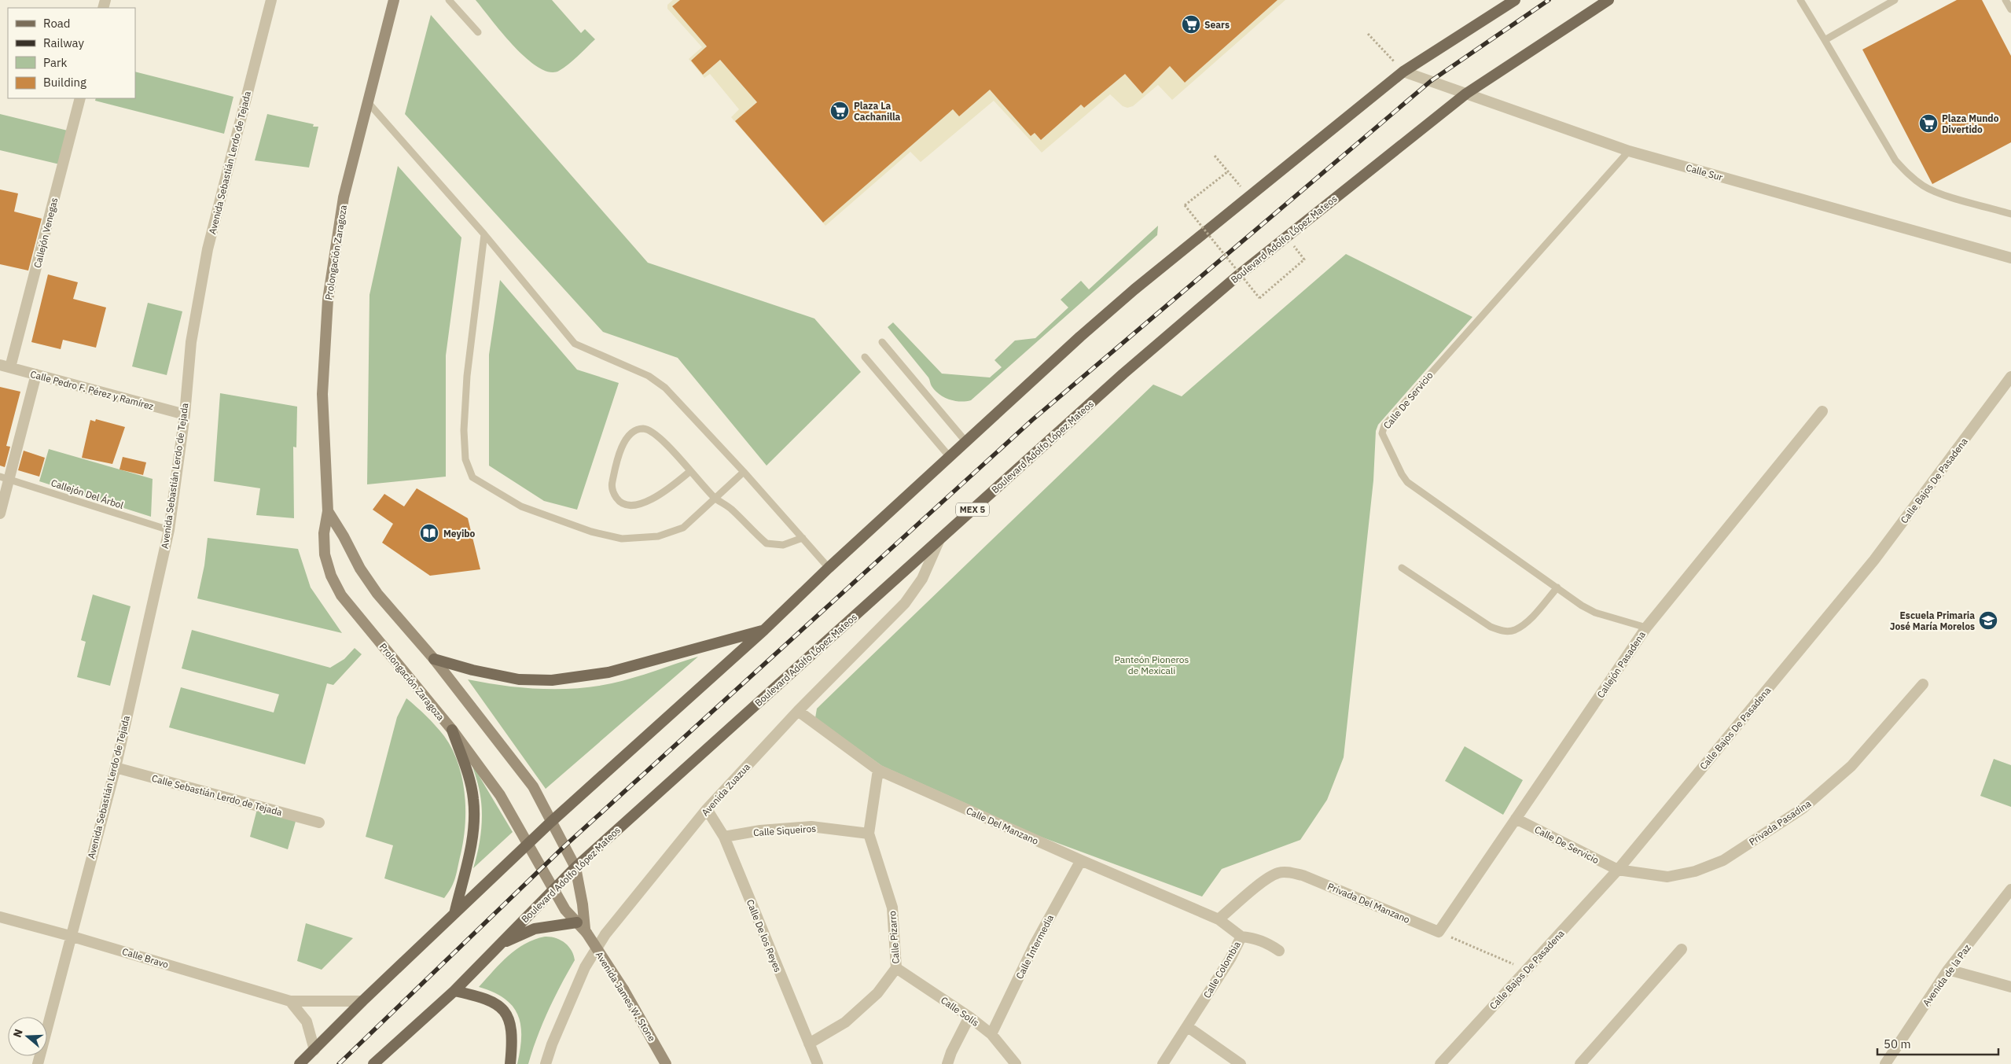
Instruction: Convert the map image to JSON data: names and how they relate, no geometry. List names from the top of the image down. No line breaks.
{"streets":{"main road":["Boulevard Adolfo López Mateos","Prolongación Zaragoza","MEX 5","Avenida James W. Stone"],"street":["Avenida Sebastián Lerdo de Tejada","Calle Sur","Callejón Venegas","Calle Pedro F. Pérez y Ramírez","Calle De Servicio","Calle Bajos De Pasadena","Callejón Pasadena","Avenida Zuazua","Calle Sebastián Lerdo de Tejada","Privada Pasadina","Calle Del Manzano","Calle Siqueiros","Privada Del Manzano","Calle De los Reyes","Calle Pizarro","Calle Intermedia","Calle Bravo","Calle Colombia","Avenida de la Paz","Calle Solís"],"lane":["Callejón Del Árbol"]},"crossings":[["Avenida Sebastián Lerdo de Tejada","Calle Pedro F. Pérez y Ramírez"],["Avenida Sebastián Lerdo de Tejada","Callejón Del Árbol"],["Avenida Sebastián Lerdo de Tejada","Calle Sebastián Lerdo de Tejada"],["Avenida Sebastián Lerdo de Tejada","Calle Bravo"],["Calle Sur","Boulevard Adolfo López Mateos"],["Calle Sur","Calle De Servicio"],["Callejón Venegas","Calle Pedro F. Pérez y Ramírez"],["Boulevard Adolfo López Mateos","Prolongación Zaragoza"],["Boulevard Adolfo López Mateos","Avenida Zuazua"],["Boulevard Adolfo López Mateos","Avenida James W. Stone"],["Prolongación Zaragoza","Avenida James W. Stone"],["Calle De Servicio","Calle Bajos De Pasadena"],["Calle De Servicio","Callejón Pasadena"],["Calle De Servicio","Privada Pasadina"],["Calle Bajos De Pasadena","Privada Pasadina"],["Callejón Pasadena","Privada Del Manzano"],["Avenida Zuazua","Calle Del Manzano"],["Avenida Zuazua","Calle De los Reyes"],["Calle Del Manzano","Privada Del Manzano"],["Calle Del Manzano","Calle Pizarro"],["Calle Del Manzano","Calle Intermedia"],["Calle Del Manzano","Calle Colombia"],["Calle Siqueiros","Calle De los Reyes"],["Calle Siqueiros","Calle Pizarro"],["Privada Del Manzano","Calle Colombia"],["Calle De los Reyes","Calle Pizarro"],["Calle Pizarro","Calle Solís"],["Calle Intermedia","Calle Solís"]],"parks":["Panteón Pioneros de Mexicali"],"places":{"supermarket":["Sears","Plaza La Cachanilla","Plaza Mundo Divertido"],"library":["Meyibo"],"school or university":["Escuela Primaria José María Morelos"]},"legend":["Road","Railway","Park","Building"],"scale_bar":"50 m","north":"left"}
